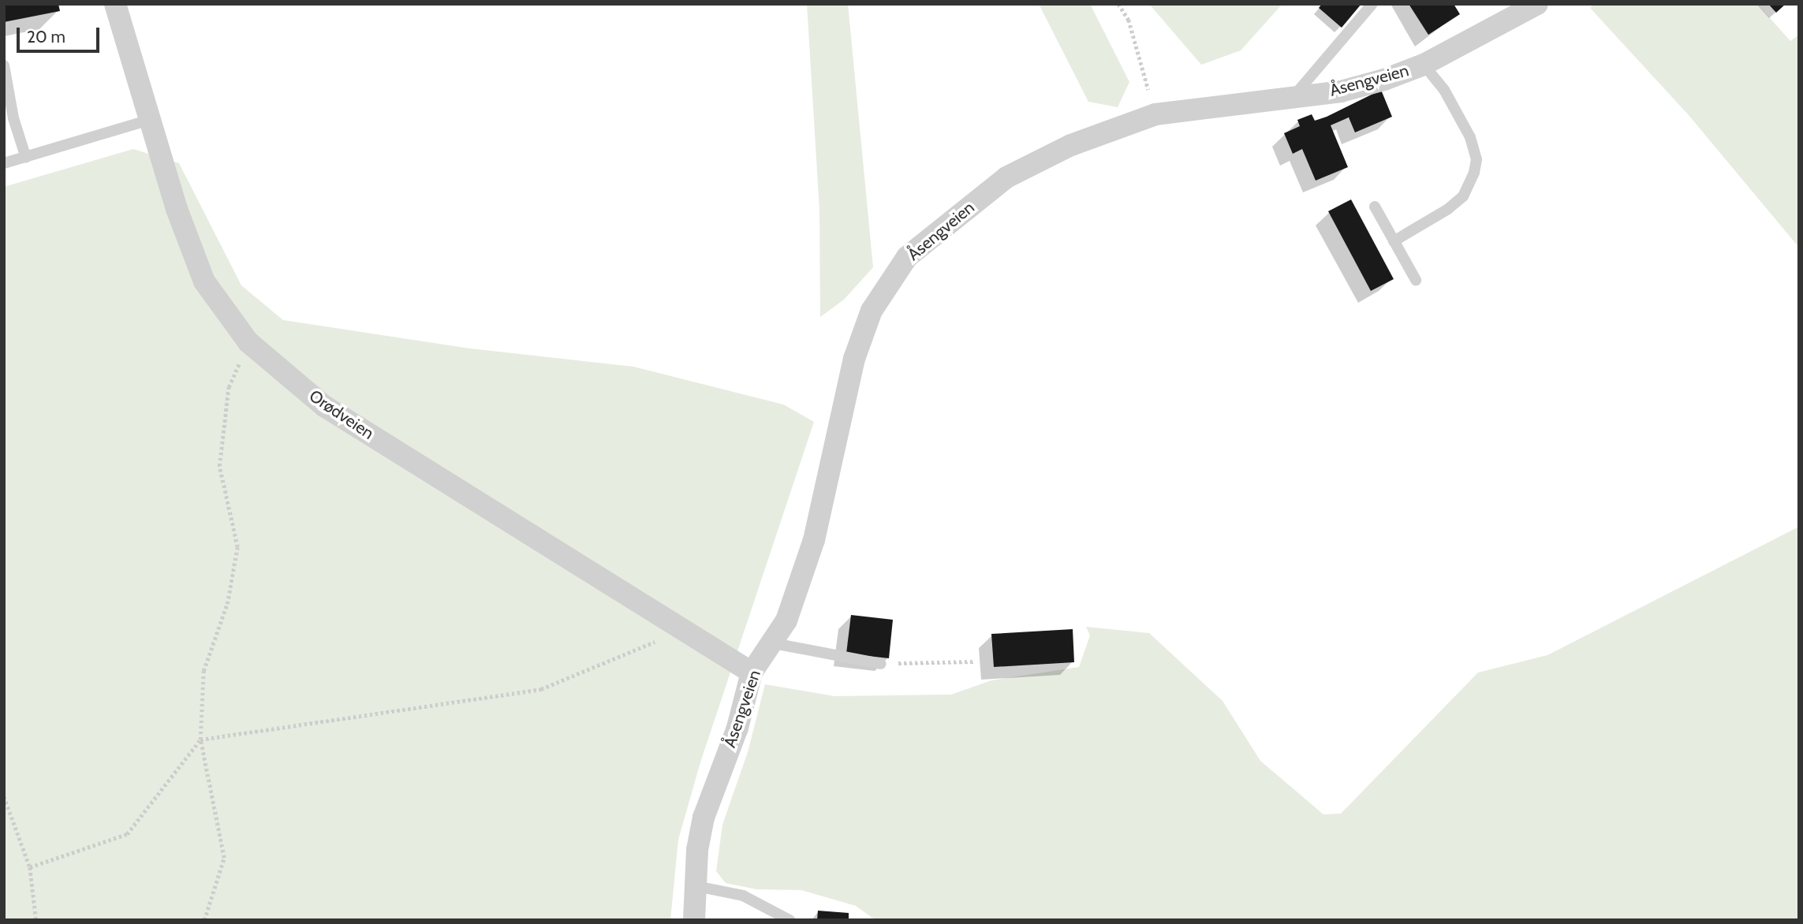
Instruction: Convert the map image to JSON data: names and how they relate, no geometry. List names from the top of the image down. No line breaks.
{"streets":{"street":["Åsengveien","Orødveien"]},"crossings":[["Åsengveien","Orødveien"]],"scale_bar":"20 m"}
